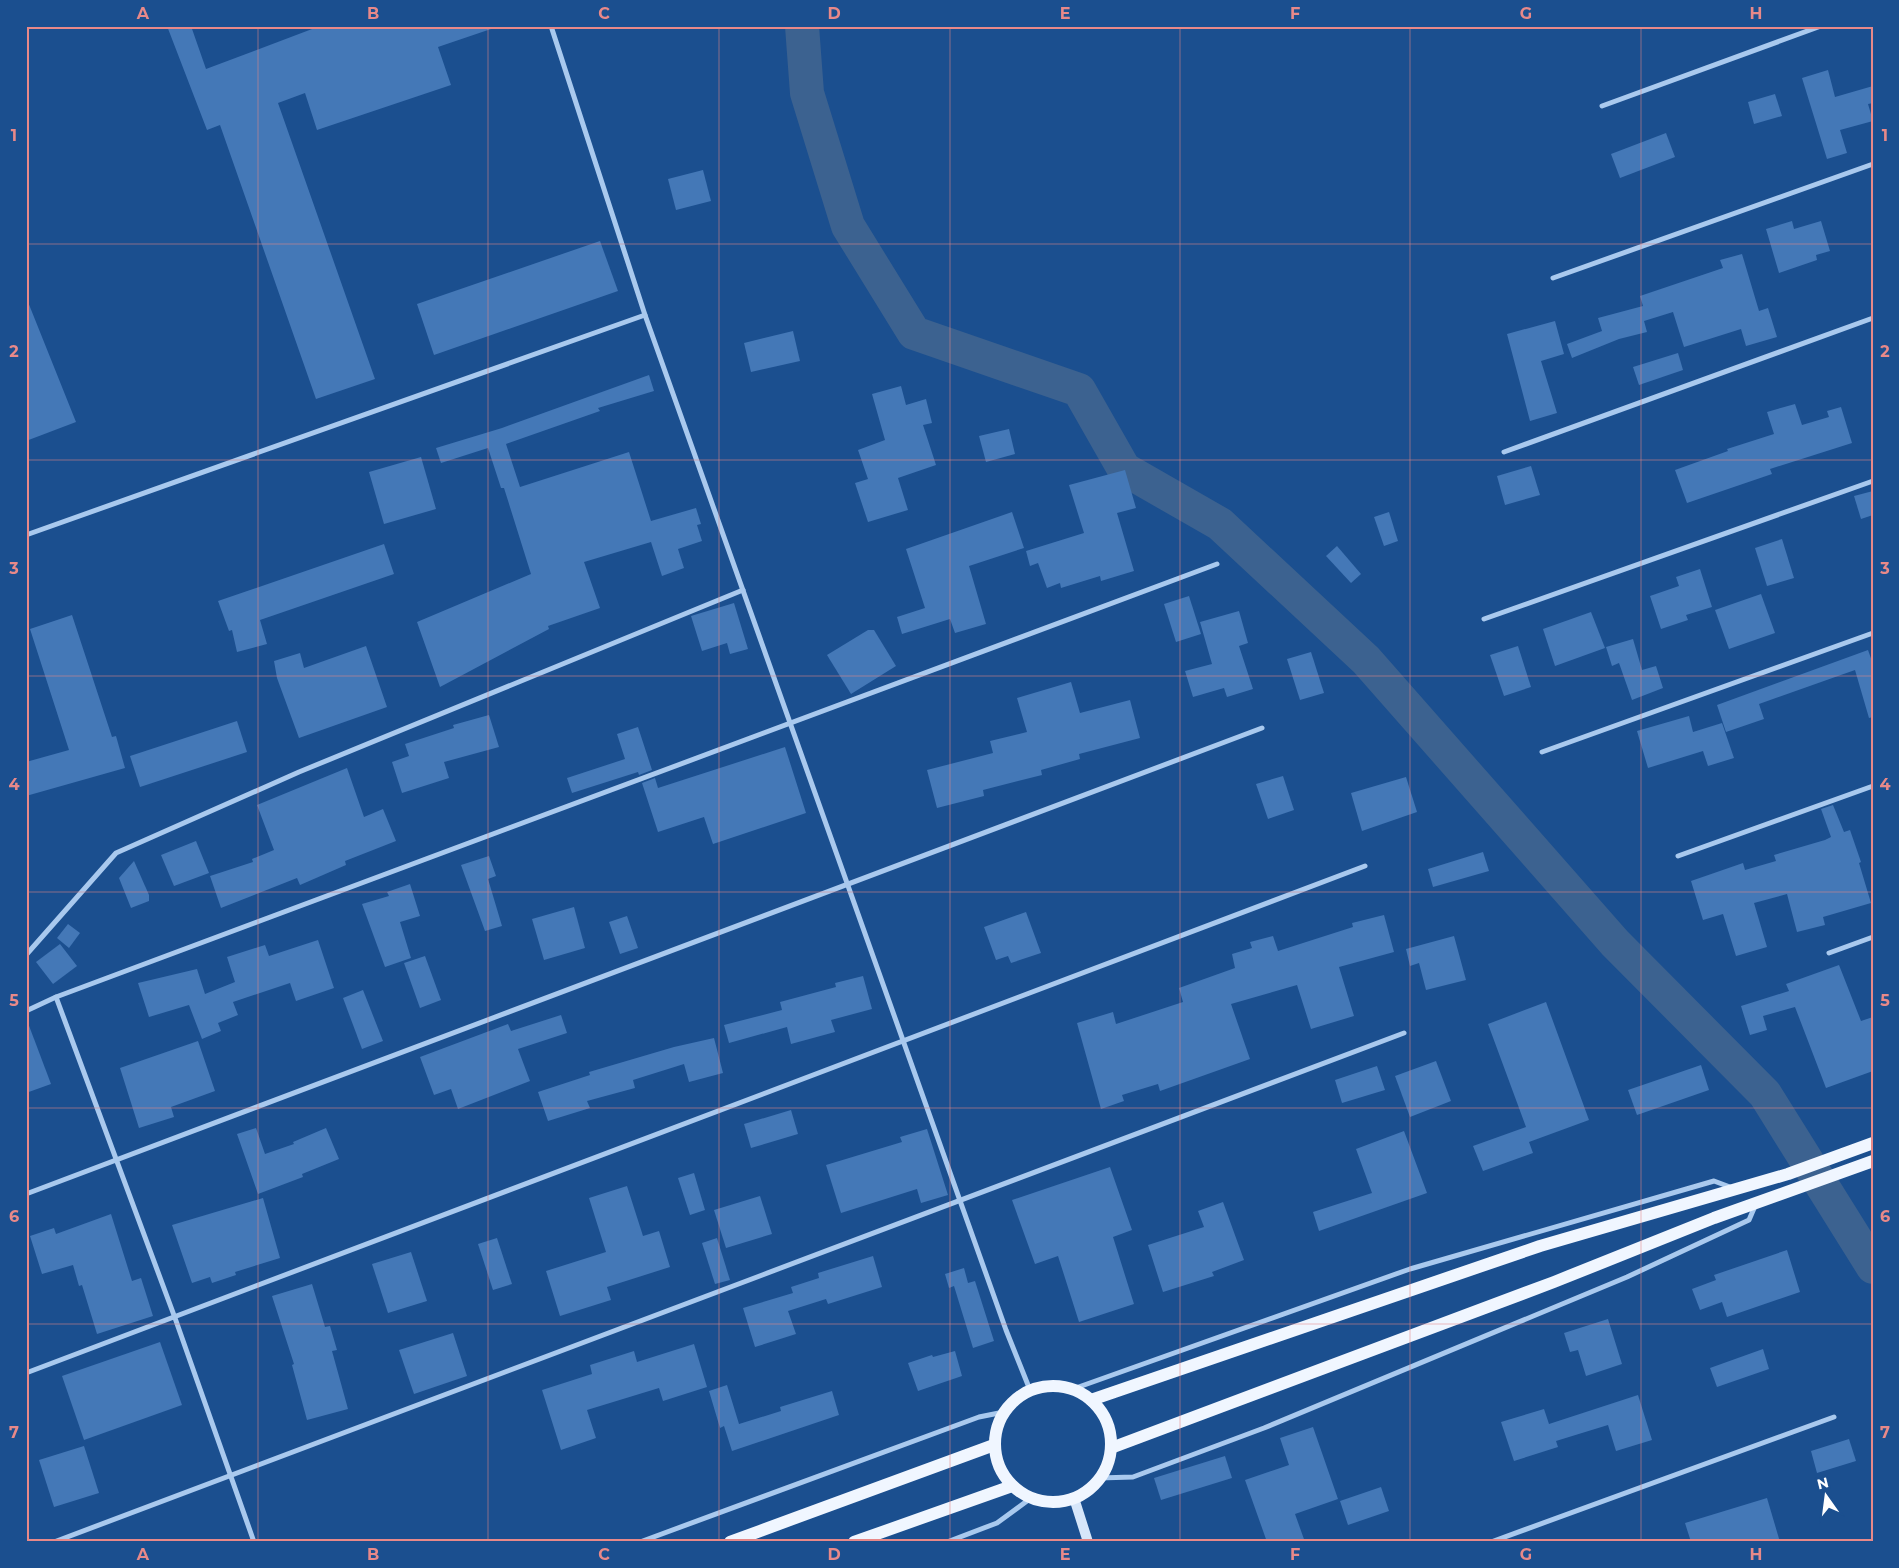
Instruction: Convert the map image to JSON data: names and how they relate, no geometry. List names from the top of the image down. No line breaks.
{"north":"top","grid":{"columns":["A","B","C","D","E","F","G","H"],"rows":["1","2","3","4","5","6","7"]}}
